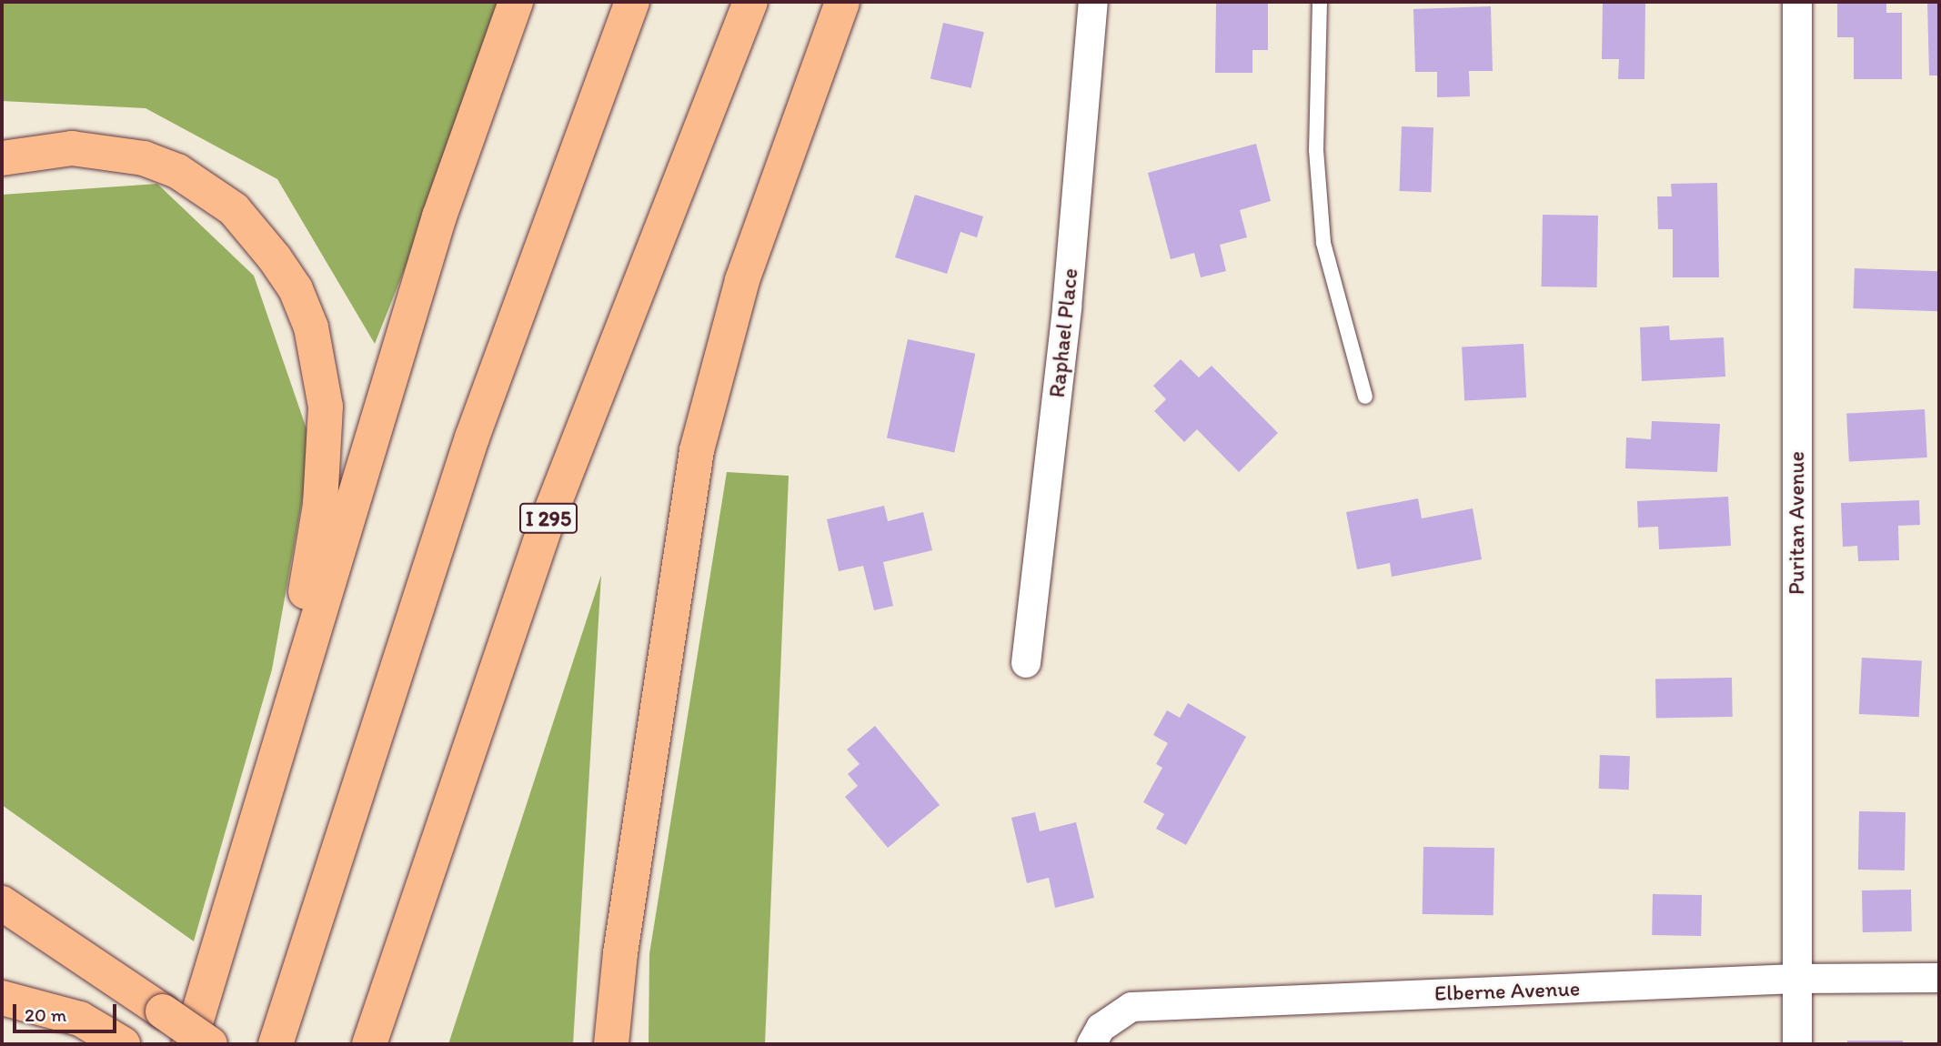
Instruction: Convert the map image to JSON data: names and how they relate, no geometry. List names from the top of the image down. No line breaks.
{"streets":{"highway":["I 295"],"street":["Raphael Place","Puritan Avenue","Elberne Avenue"]},"crossings":[["Puritan Avenue","Elberne Avenue"]],"scale_bar":"20 m"}
